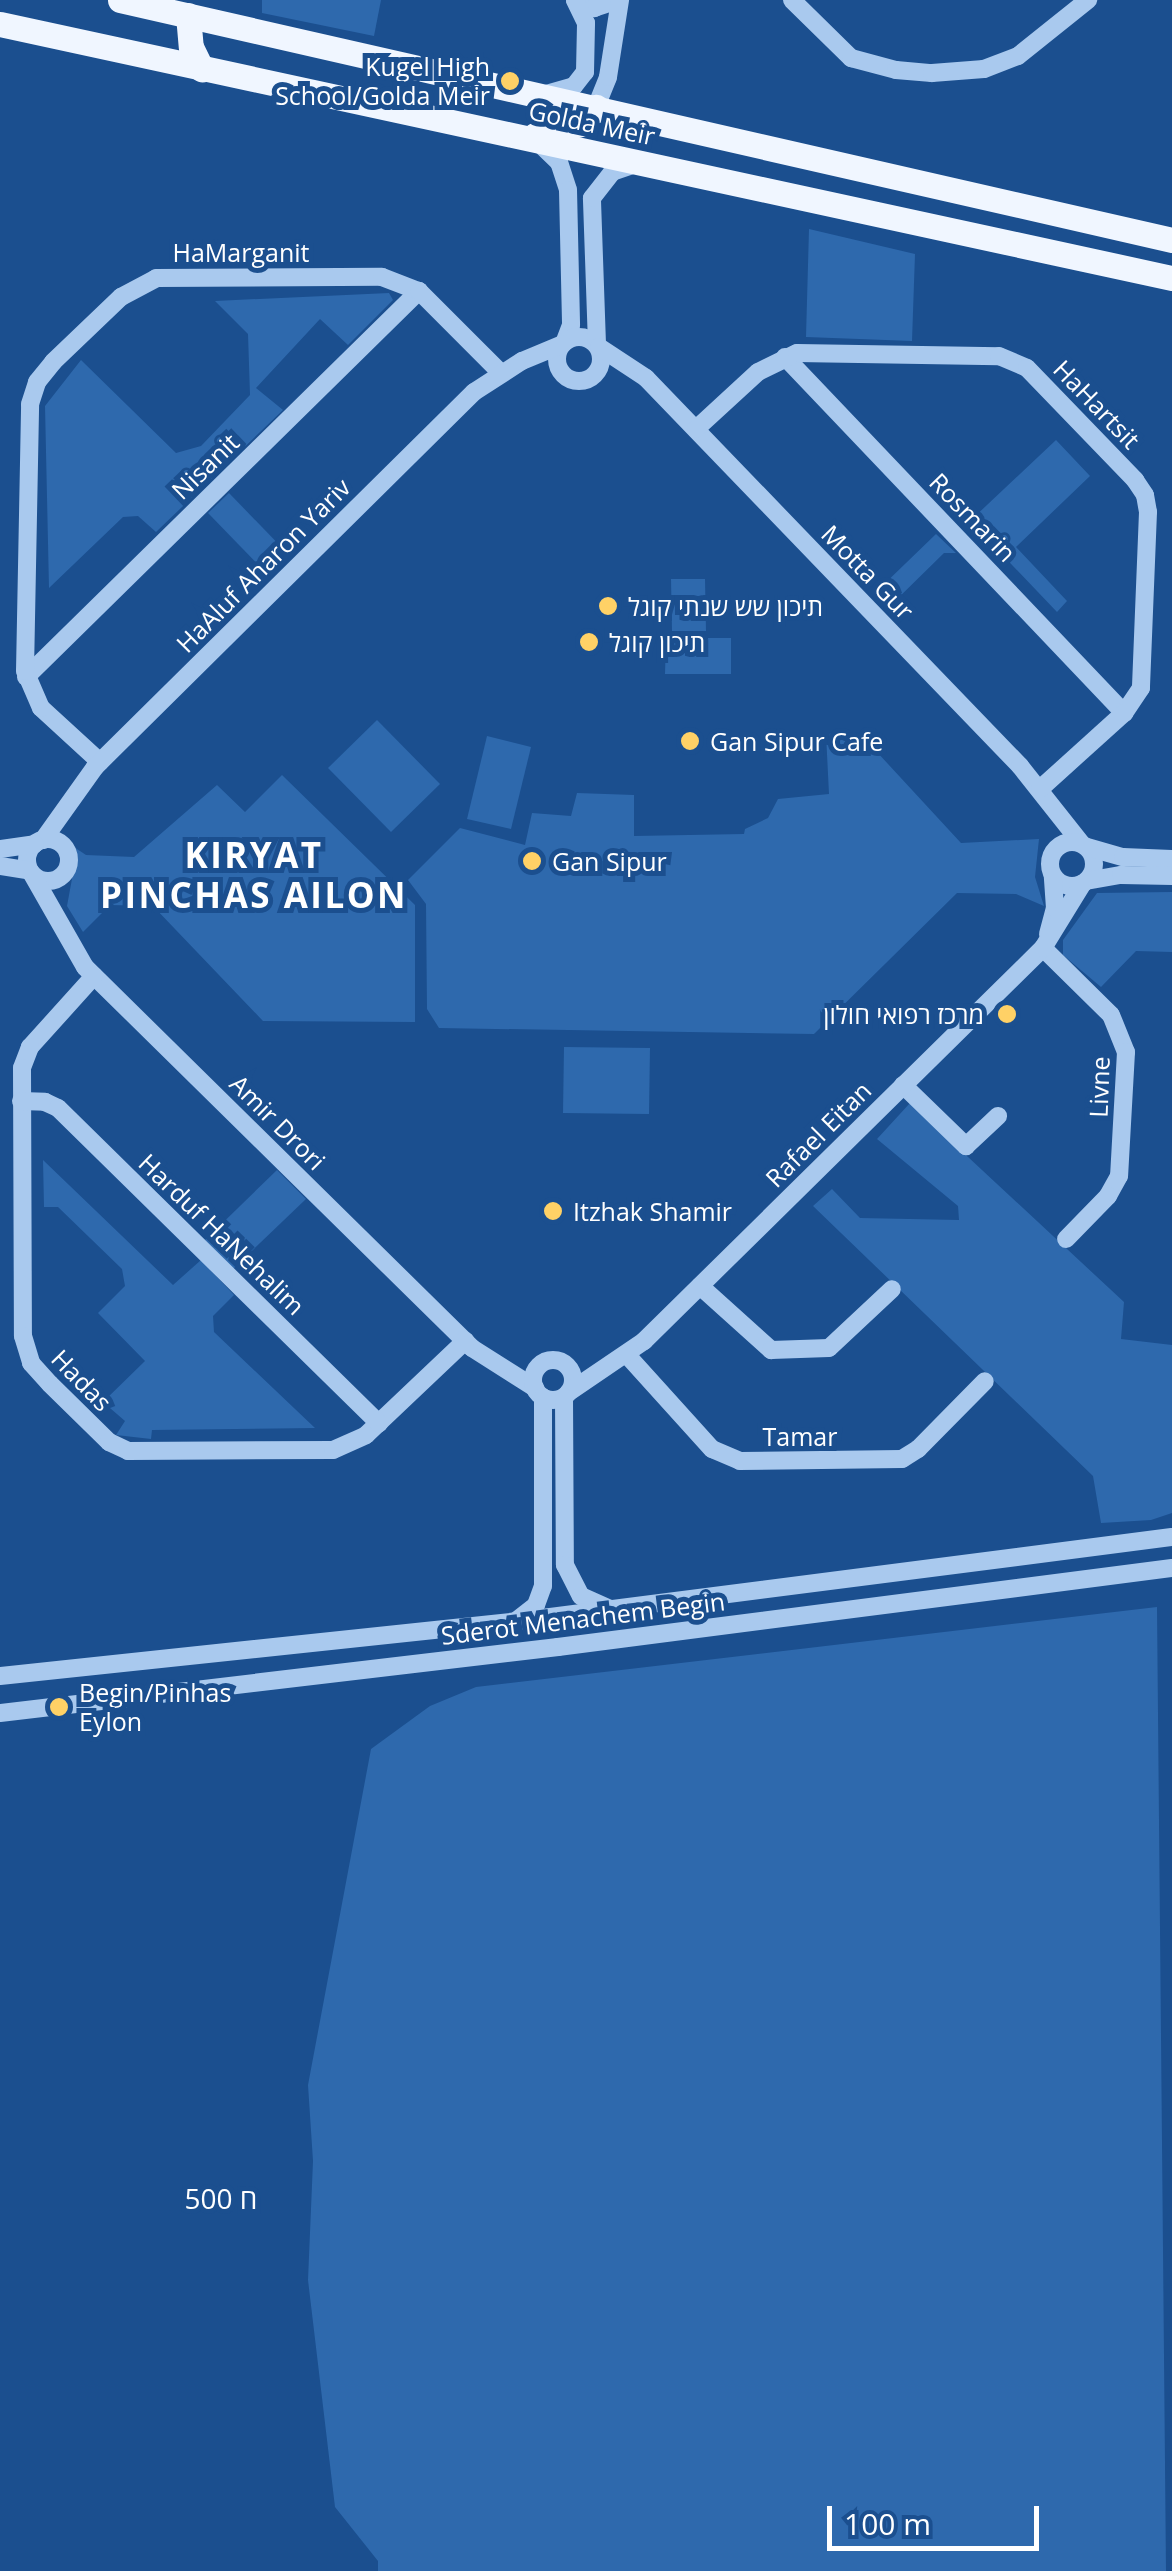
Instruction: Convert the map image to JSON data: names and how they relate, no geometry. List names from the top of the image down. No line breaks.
{"streets":{"main road":["Golda Meir"],"street":["HaMarganit","HaHartsit","Nisanit","Rosmarin","HaAluf Aharon Yariv","Motta Gur","Livne","Amir Drori","Rafael Eitan","Harduf HaNehalim","Hadas","Tamar","Sderot Menachem Begin"]},"crossings":[["HaMarganit","Nisanit"],["HaMarganit","HaAluf Aharon Yariv"],["HaHartsit","Rosmarin"],["HaHartsit","Motta Gur"],["HaAluf Aharon Yariv","Motta Gur"],["HaAluf Aharon Yariv","Amir Drori"],["Motta Gur","Rafael Eitan"],["Livne","Rafael Eitan"],["Amir Drori","Rafael Eitan"],["Amir Drori","Hadas"],["Rafael Eitan","Tamar"],["Harduf HaNehalim","Hadas"]],"districts":["KIRYAT PINCHAS AILON","ח 500"],"places":["Kugel High School/Golda Meir","תיכון שש שנתי קוגל","תיכון קוגל","Gan Sipur Cafe","Gan Sipur","מרכז רפואי חולון","Itzhak Shamir","Begin/Pinhas Eylon"],"scale_bar":"100 m"}
